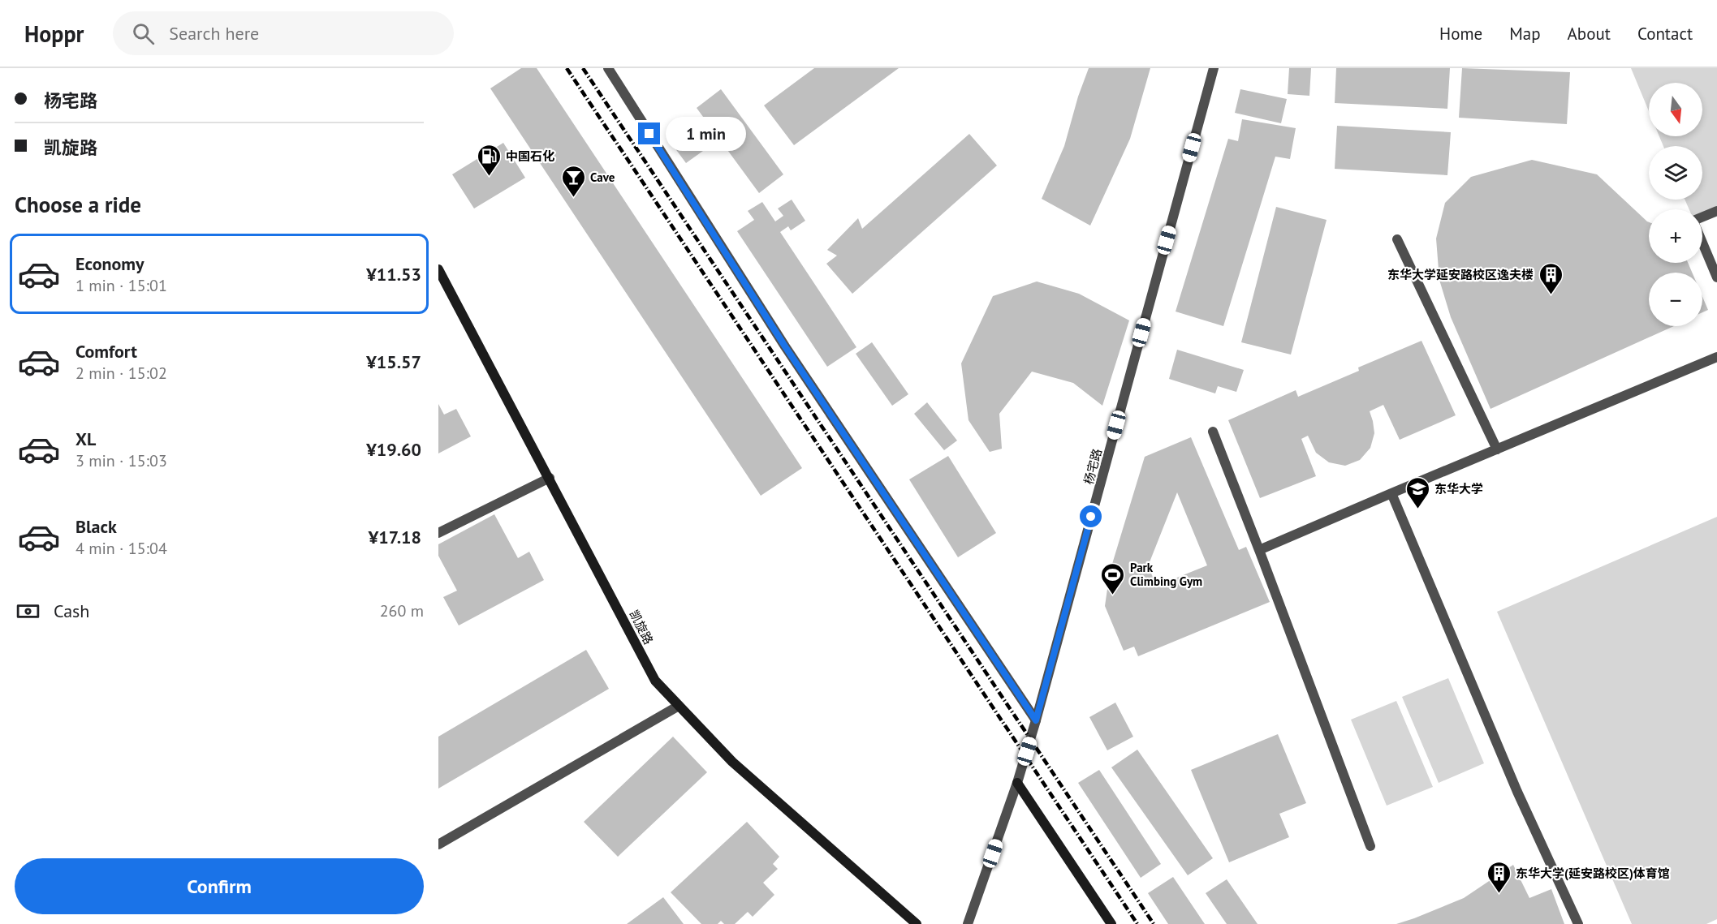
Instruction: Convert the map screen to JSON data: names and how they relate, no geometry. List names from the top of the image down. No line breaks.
{"streets":{"street":["杨宅路","凯旋路"]},"places":{"fuel station":["中国石化"],"bar":["Cave"],"building":["东华大学延安路校区逸夫楼","东华大学(延安路校区)体育馆"],"school or university":["东华大学"],"sports":["Park Climbing Gym"]},"north":"bottom","page":{"header":"Hoppr","search":"Search here","nav":["Home","Map","About","Contact"],"banner":["杨宅路","凯旋路"],"map_buttons":["+","−"],"bubble":"1 min","heading":"Choose a ride","list":[{"name":"Economy","note":"1 min · 15:01","value":"¥11.53"},{"name":"Comfort","note":"2 min · 15:02","value":"¥15.57"},{"name":"XL","note":"3 min · 15:03","value":"¥19.60"},{"name":"Black","note":"4 min · 15:04","value":"¥17.18"}],"pay":["Cash","260 m"],"buttons":"Confirm"}}
